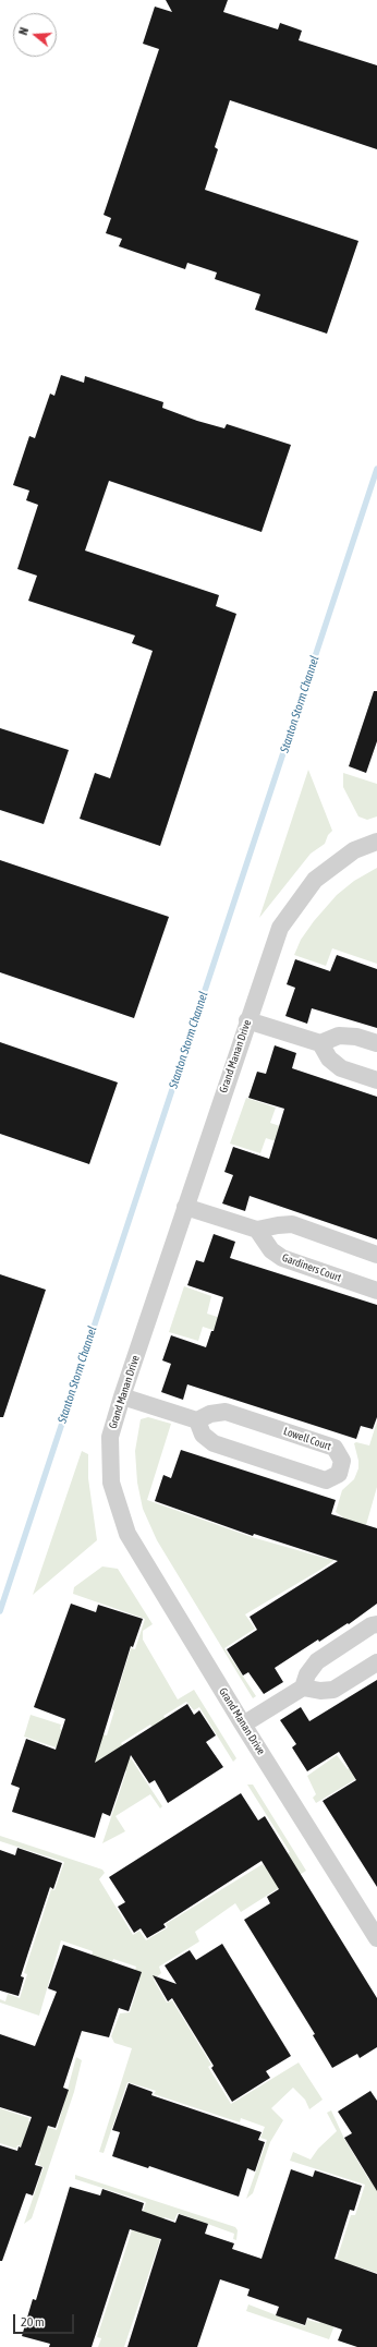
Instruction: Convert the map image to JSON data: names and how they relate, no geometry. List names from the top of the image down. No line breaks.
{"streets":{"street":["Grand Manan Drive","Gardiners Court","Lowell Court"]},"water":["Stanton Storm Channel"],"scale_bar":"20 m","north":"left"}
